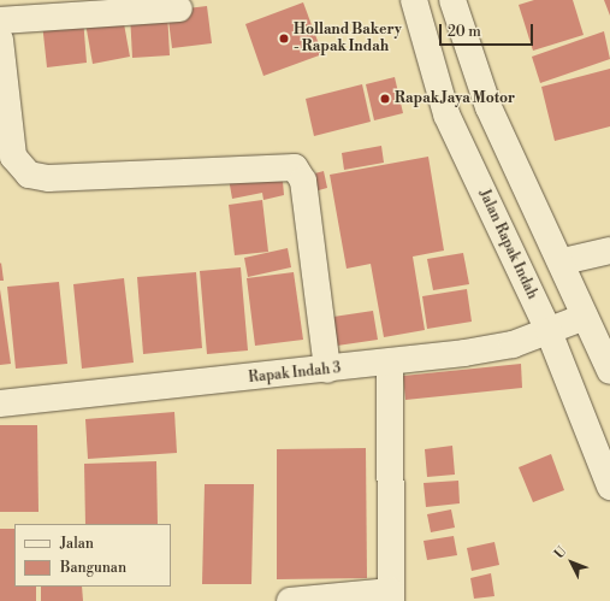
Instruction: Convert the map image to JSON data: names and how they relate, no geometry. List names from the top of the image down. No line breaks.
{"streets":{"street":["Jalan Rapak Indah","Rapak Indah 3"]},"crossings":[["Jalan Rapak Indah","Rapak Indah 3"]],"places":["Holland Bakery - Rapak Indah","Rapak Jaya Motor"],"legend":["Jalan","Bangunan"],"scale_bar":"20 m","north":"top left"}
